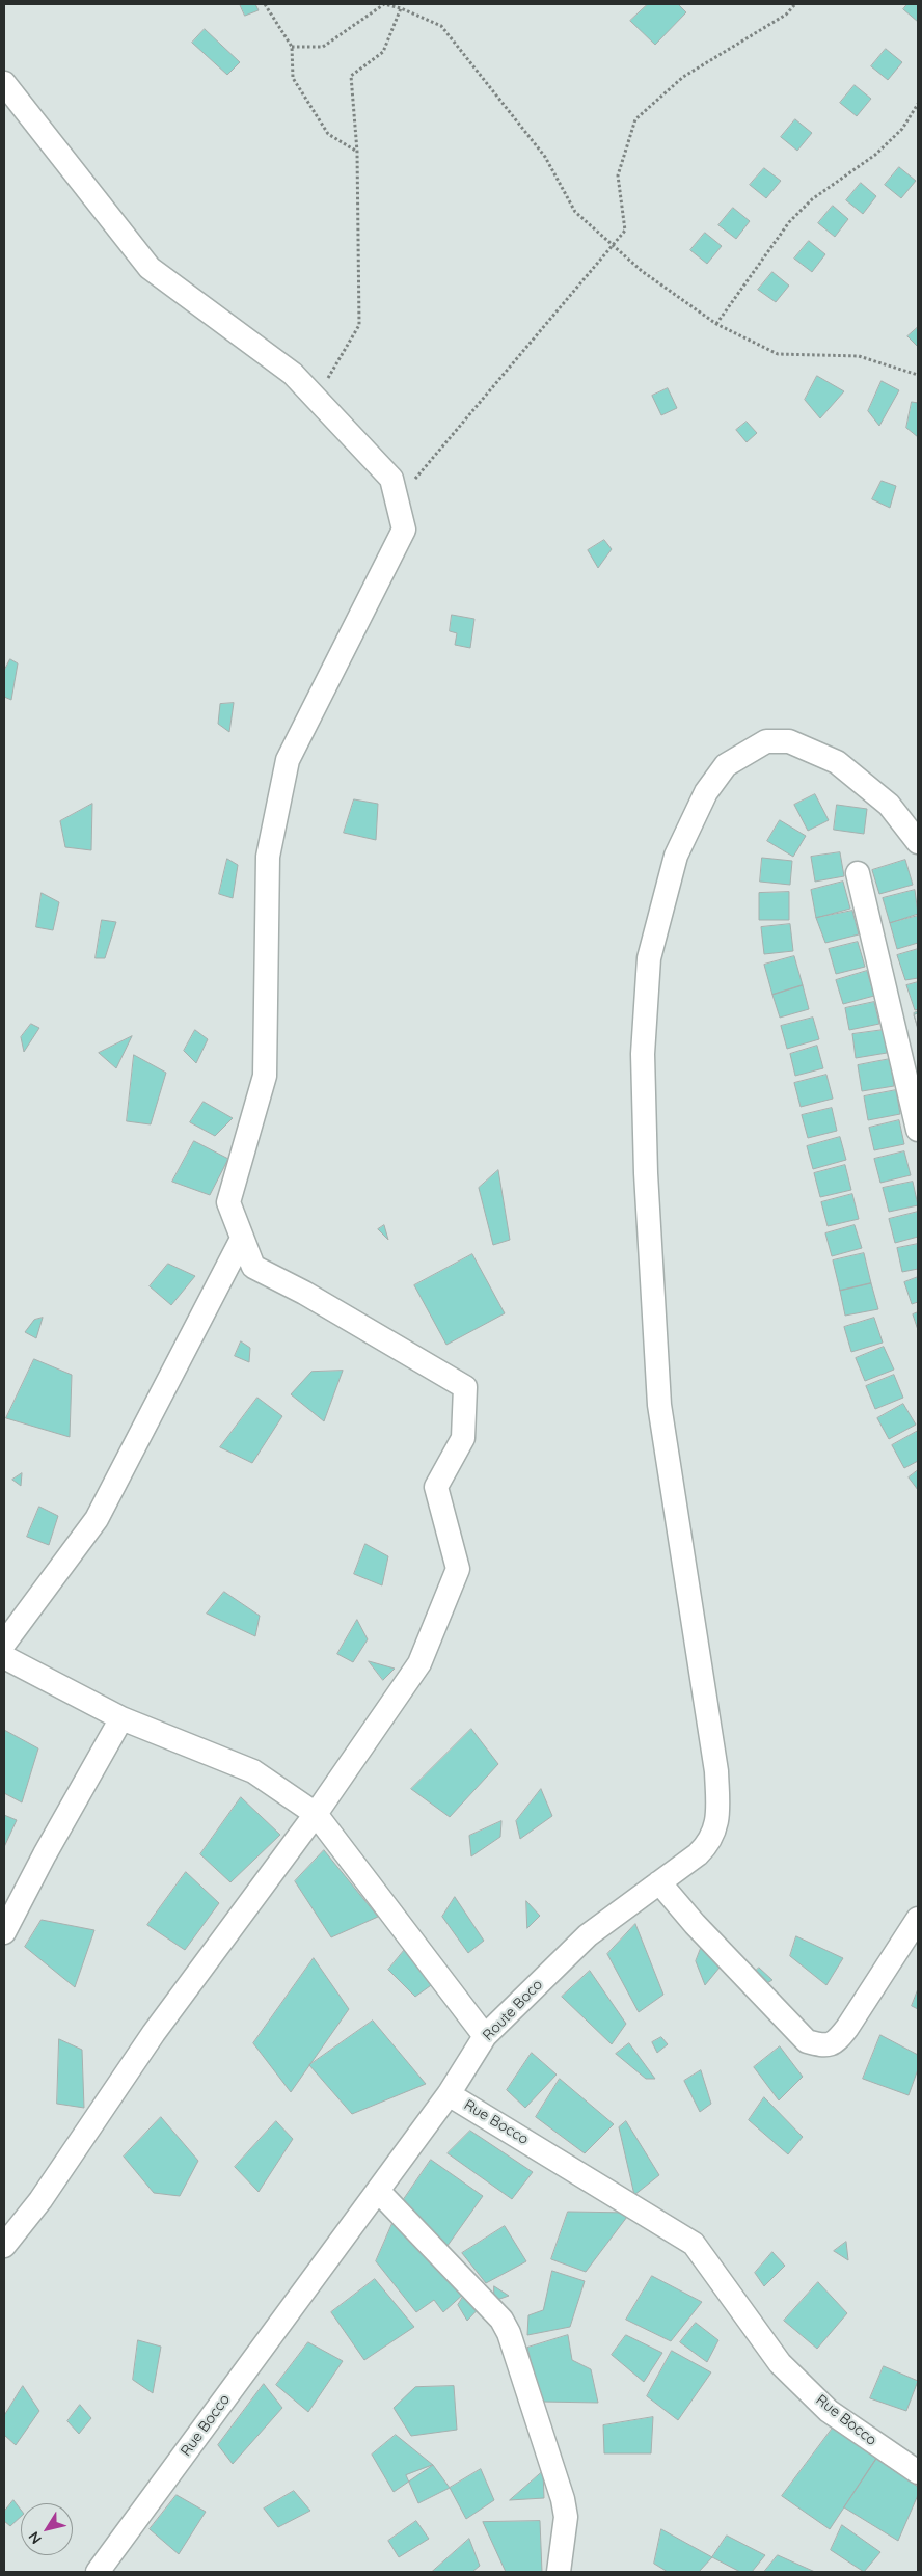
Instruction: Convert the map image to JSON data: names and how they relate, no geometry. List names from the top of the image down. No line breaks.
{"streets":{"street":["Route Boco","Rue Bocco"]},"crossings":[["Route Boco","Rue Bocco"]],"north":"bottom left"}
